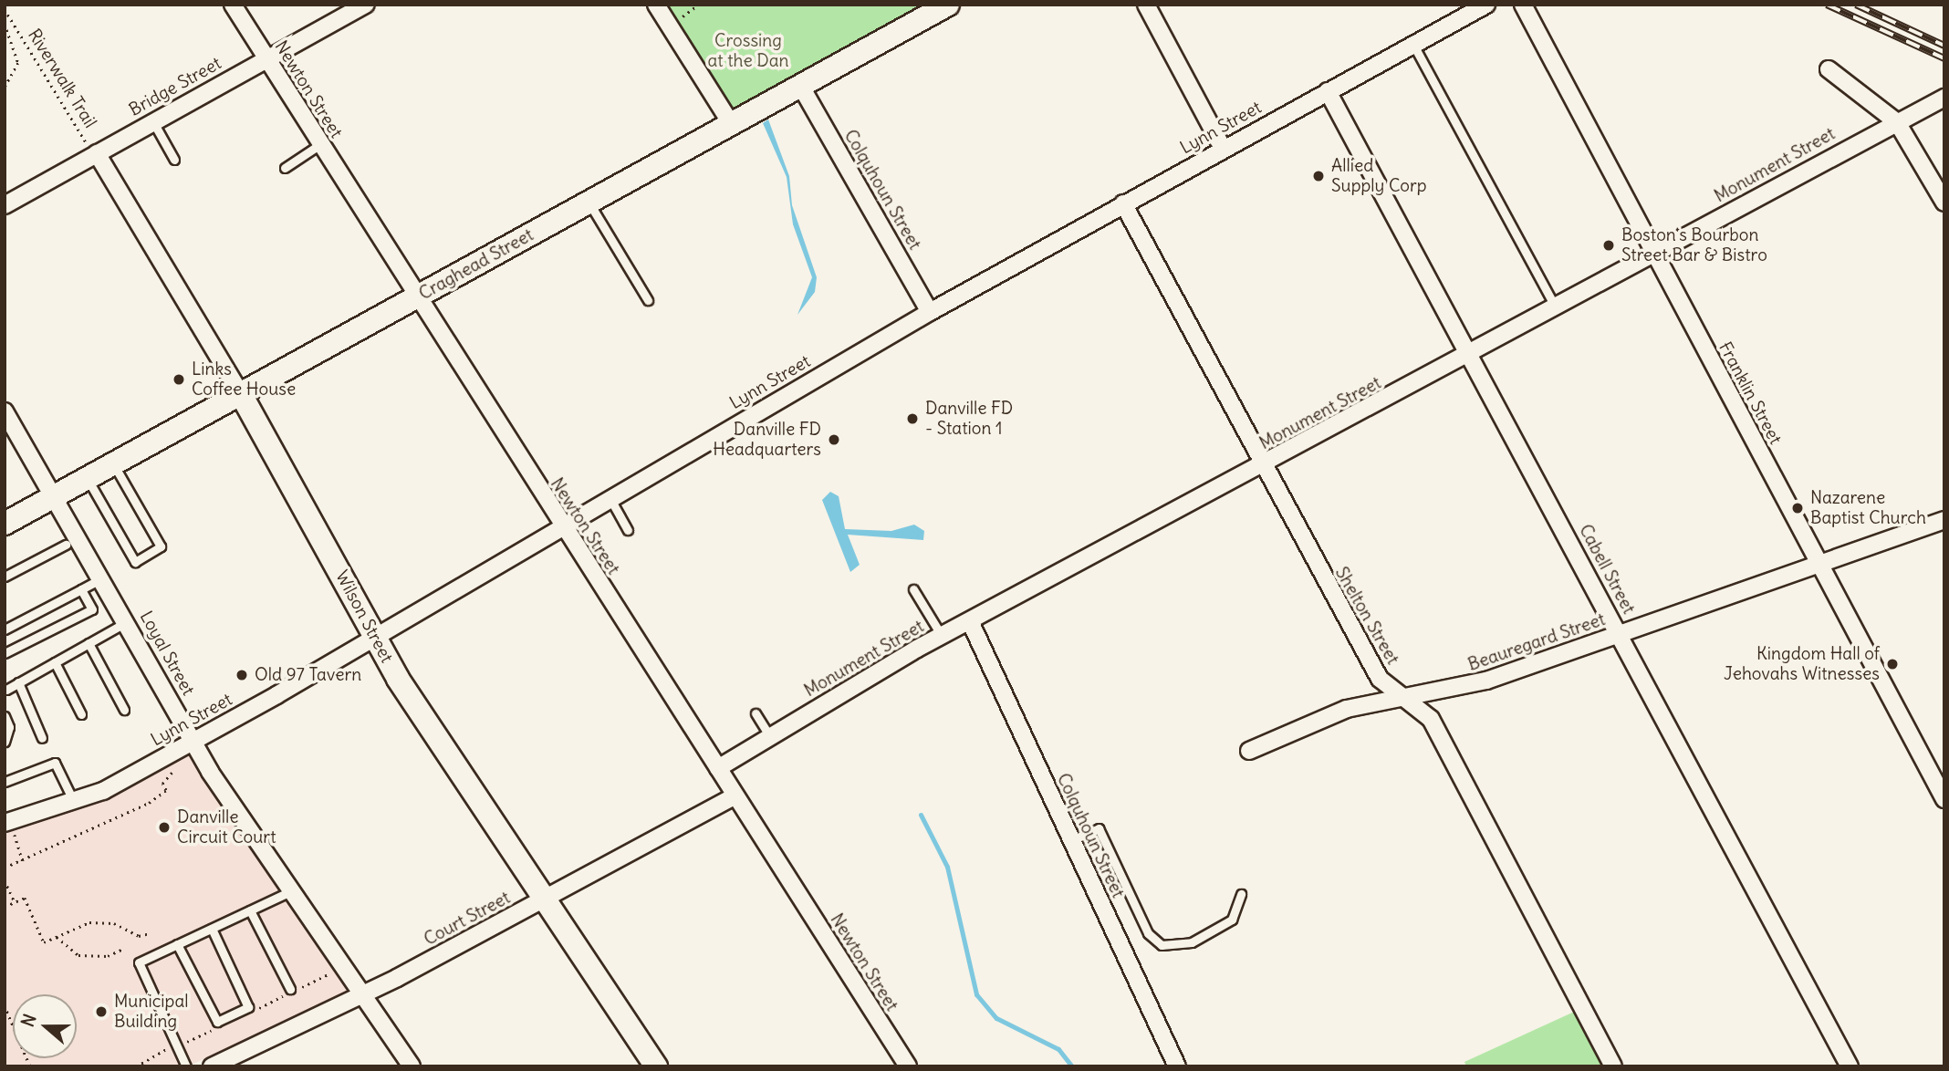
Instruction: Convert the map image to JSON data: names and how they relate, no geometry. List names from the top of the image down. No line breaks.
{"streets":{"main road":["Craghead Street","Wilson Street"],"street":["Bridge Street","Newton Street","Lynn Street","Monument Street","Colquhoun Street","Franklin Street","Cabell Street","Shelton Street","Beauregard Street","Loyal Street","Court Street"],"path":["Riverwalk Trail"]},"crossings":[["Riverwalk Trail","Bridge Street"],["Riverwalk Trail","Wilson Street"],["Bridge Street","Newton Street"],["Bridge Street","Wilson Street"],["Newton Street","Lynn Street"],["Newton Street","Monument Street"],["Newton Street","Craghead Street"],["Newton Street","Court Street"],["Lynn Street","Colquhoun Street"],["Lynn Street","Cabell Street"],["Lynn Street","Shelton Street"],["Lynn Street","Wilson Street"],["Lynn Street","Loyal Street"],["Monument Street","Colquhoun Street"],["Monument Street","Franklin Street"],["Monument Street","Cabell Street"],["Monument Street","Shelton Street"],["Colquhoun Street","Craghead Street"],["Craghead Street","Wilson Street"],["Craghead Street","Loyal Street"],["Franklin Street","Beauregard Street"],["Cabell Street","Beauregard Street"],["Shelton Street","Beauregard Street"],["Wilson Street","Court Street"],["Loyal Street","Court Street"]],"parks":["Crossing at the Dan"],"places":["Allied Supply Corp","Boston's Bourbon Street Bar & Bistro","Links Coffee House","Danville FD - Station 1","Danville FD Headquarters","Nazarene Baptist Church","Kingdom Hall of Jehovahs Witnesses","Old 97 Tavern","Danville Circuit Court","Municipal Building"],"north":"left"}
